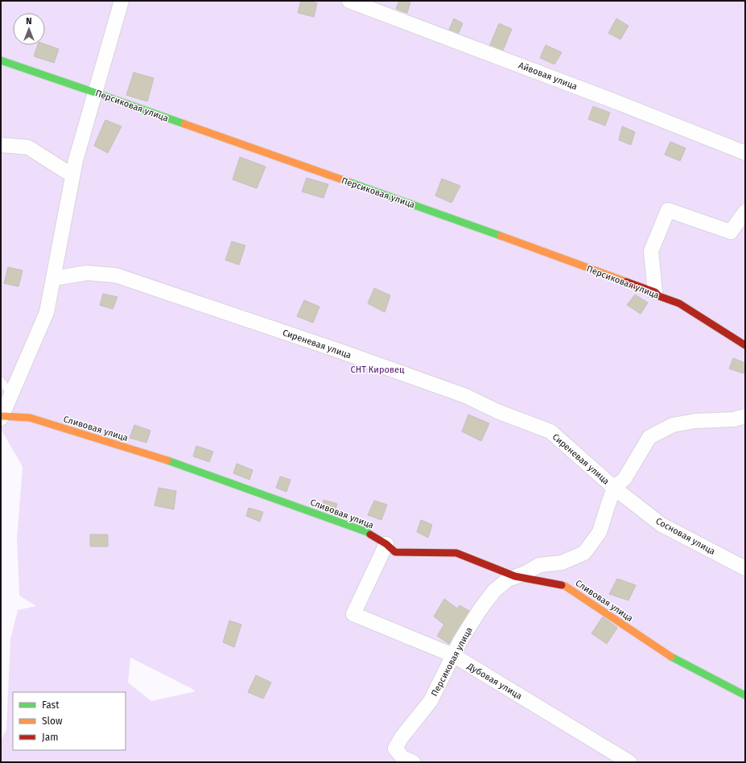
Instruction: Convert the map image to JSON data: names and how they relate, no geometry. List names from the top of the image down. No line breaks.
{"streets":{"street":["Айвовая улица","Персиковая улица","Сиреневая улица","Сливовая улица","Сосновая улица","Дубовая улица"]},"crossings":[["Персиковая улица","Сиреневая улица"],["Персиковая улица","Сливовая улица"],["Персиковая улица","Сосновая улица"],["Персиковая улица","Дубовая улица"],["Сиреневая улица","Сосновая улица"],["Сливовая улица","Дубовая улица"]],"parks":["СНТ Кировец"],"legend":["Fast","Slow","Jam"],"north":"top"}
